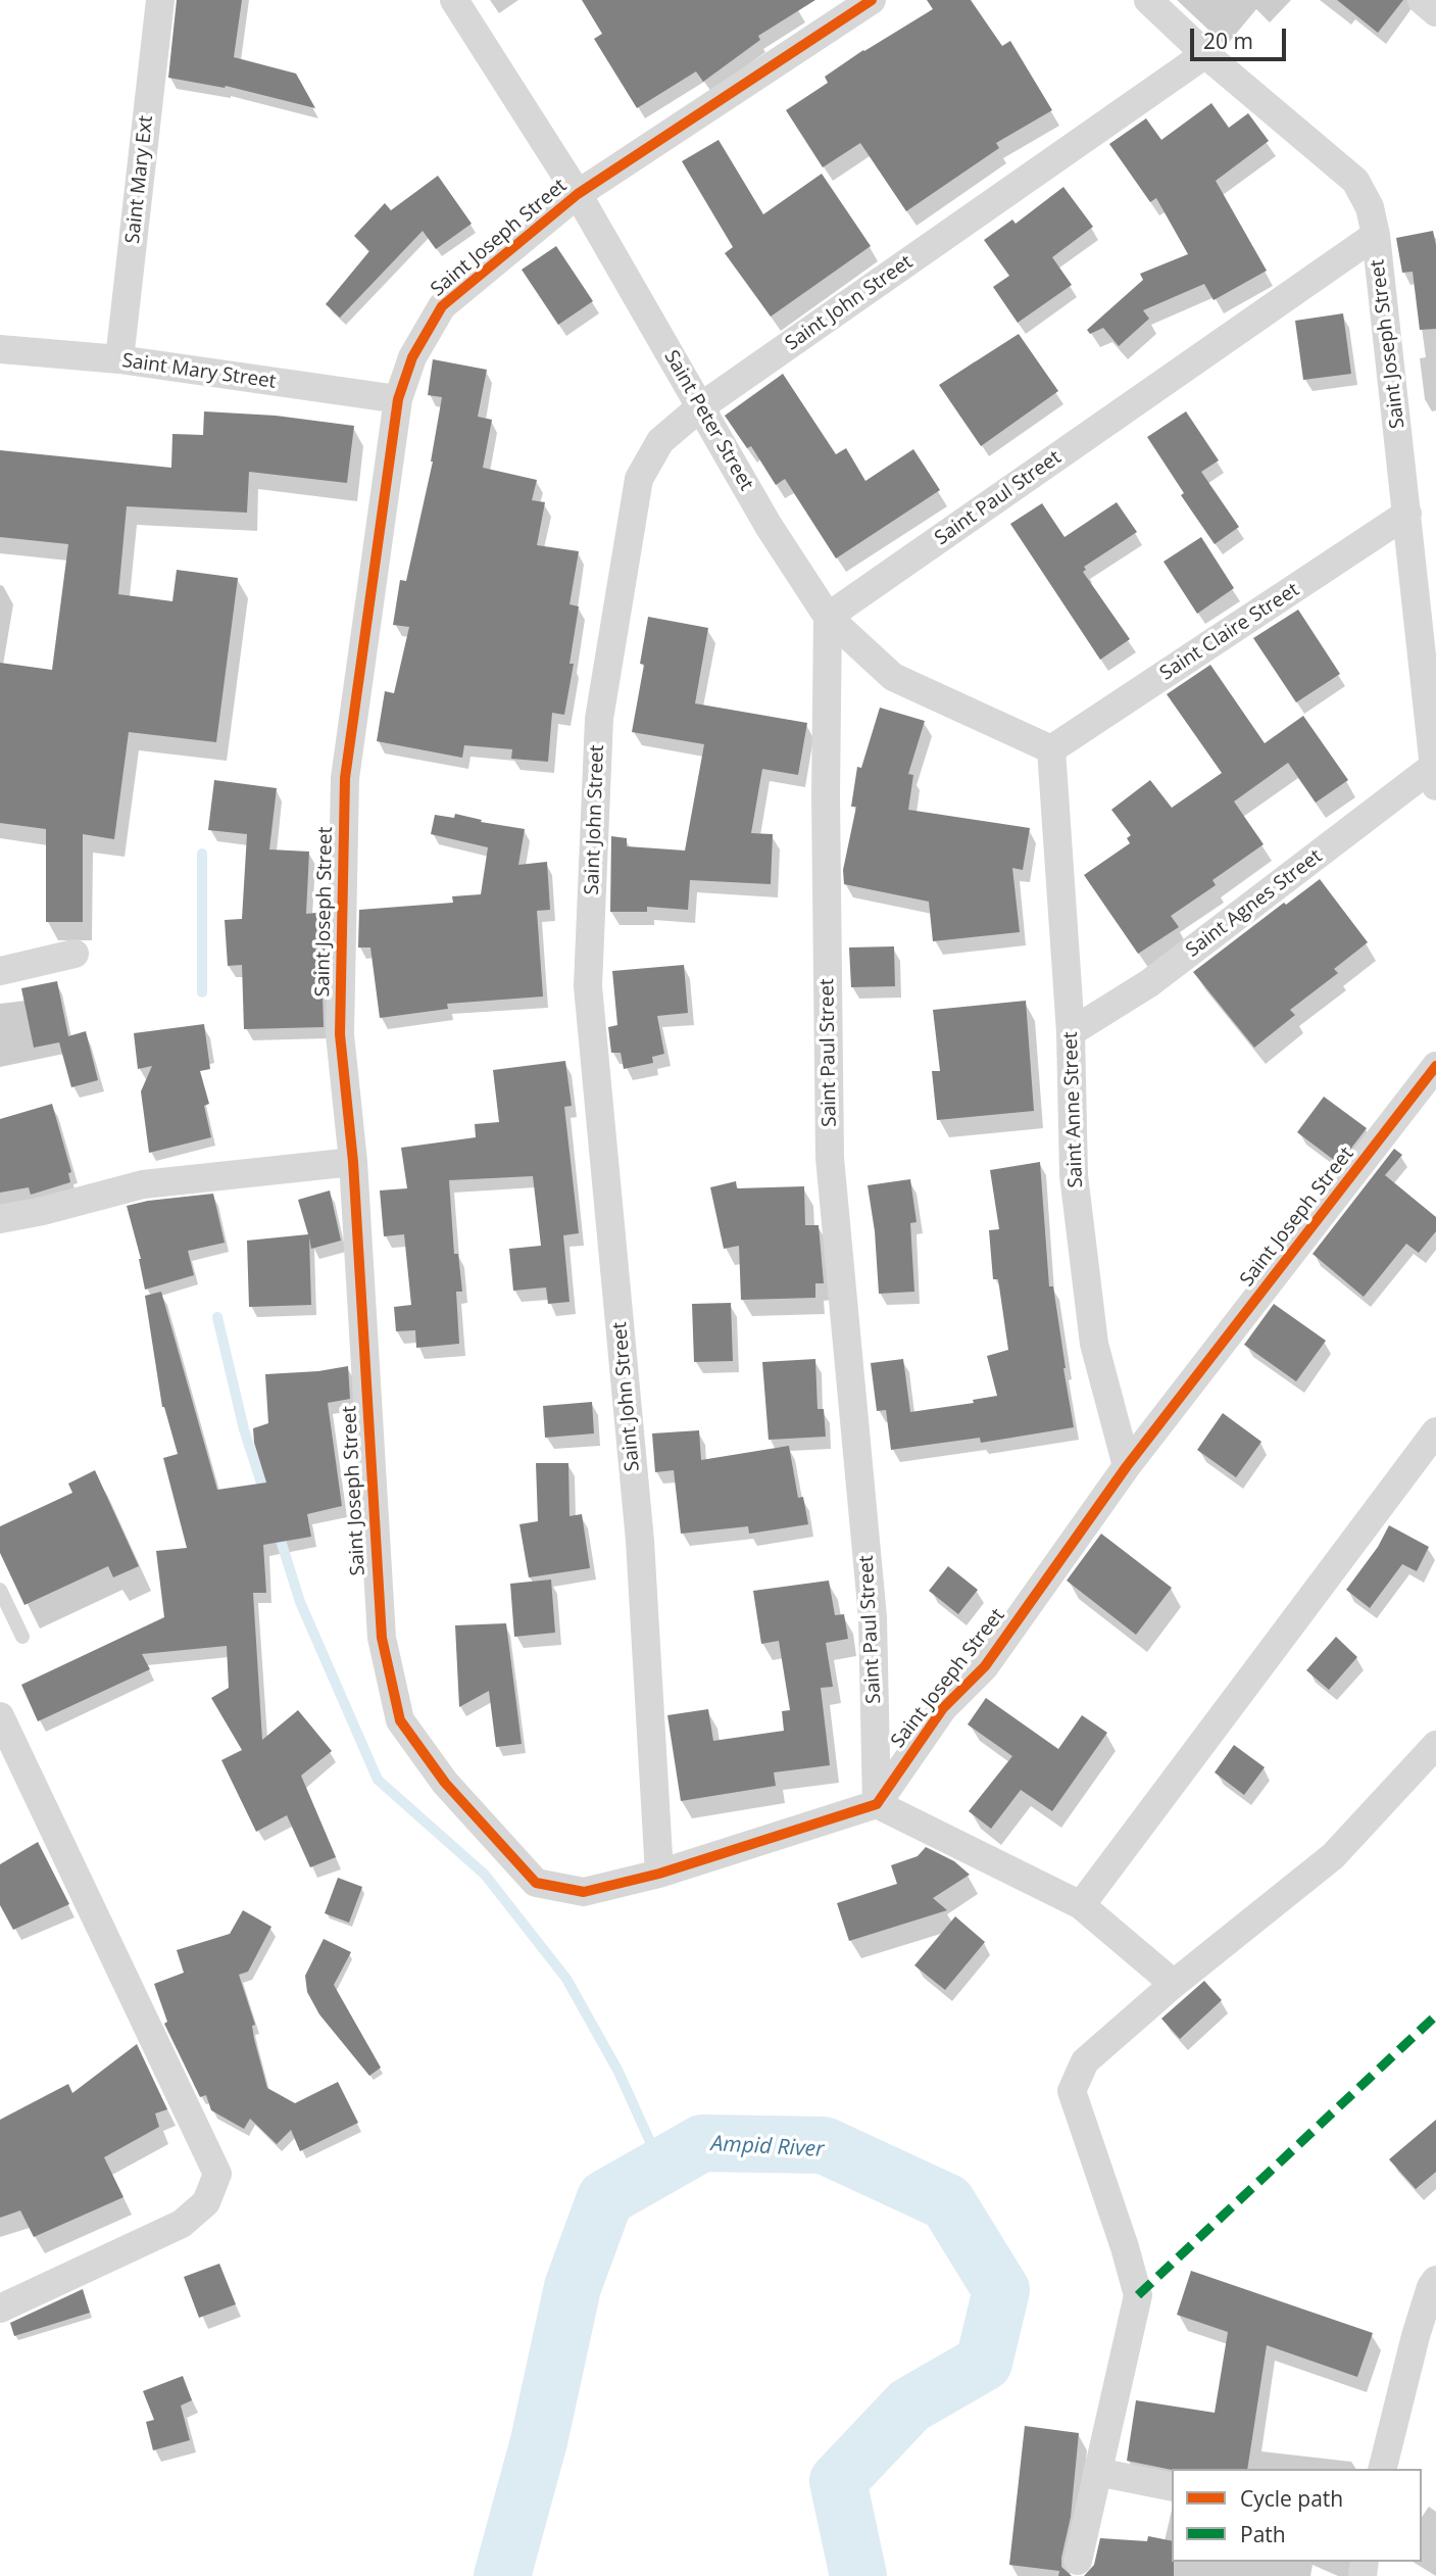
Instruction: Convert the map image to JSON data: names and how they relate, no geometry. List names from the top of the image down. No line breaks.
{"streets":{"street":["Saint Mary Ext","Saint Joseph Street","Saint John Street","Saint Mary Street","Saint Peter Street","Saint Paul Street","Saint Claire Street","Saint Agnes Street","Saint Anne Street"]},"crossings":[["Saint Mary Ext","Saint Mary Street"],["Saint Joseph Street","Saint John Street"],["Saint Joseph Street","Saint Mary Street"],["Saint Joseph Street","Saint Peter Street"],["Saint Joseph Street","Saint Paul Street"],["Saint Joseph Street","Saint Claire Street"],["Saint Joseph Street","Saint Agnes Street"],["Saint Joseph Street","Saint Anne Street"],["Saint John Street","Saint Peter Street"],["Saint Peter Street","Saint Paul Street"],["Saint Peter Street","Saint Claire Street"],["Saint Peter Street","Saint Anne Street"],["Saint Claire Street","Saint Anne Street"],["Saint Agnes Street","Saint Anne Street"]],"water":["Ampid River"],"legend":["Cycle path","Path"],"scale_bar":"20 m"}
